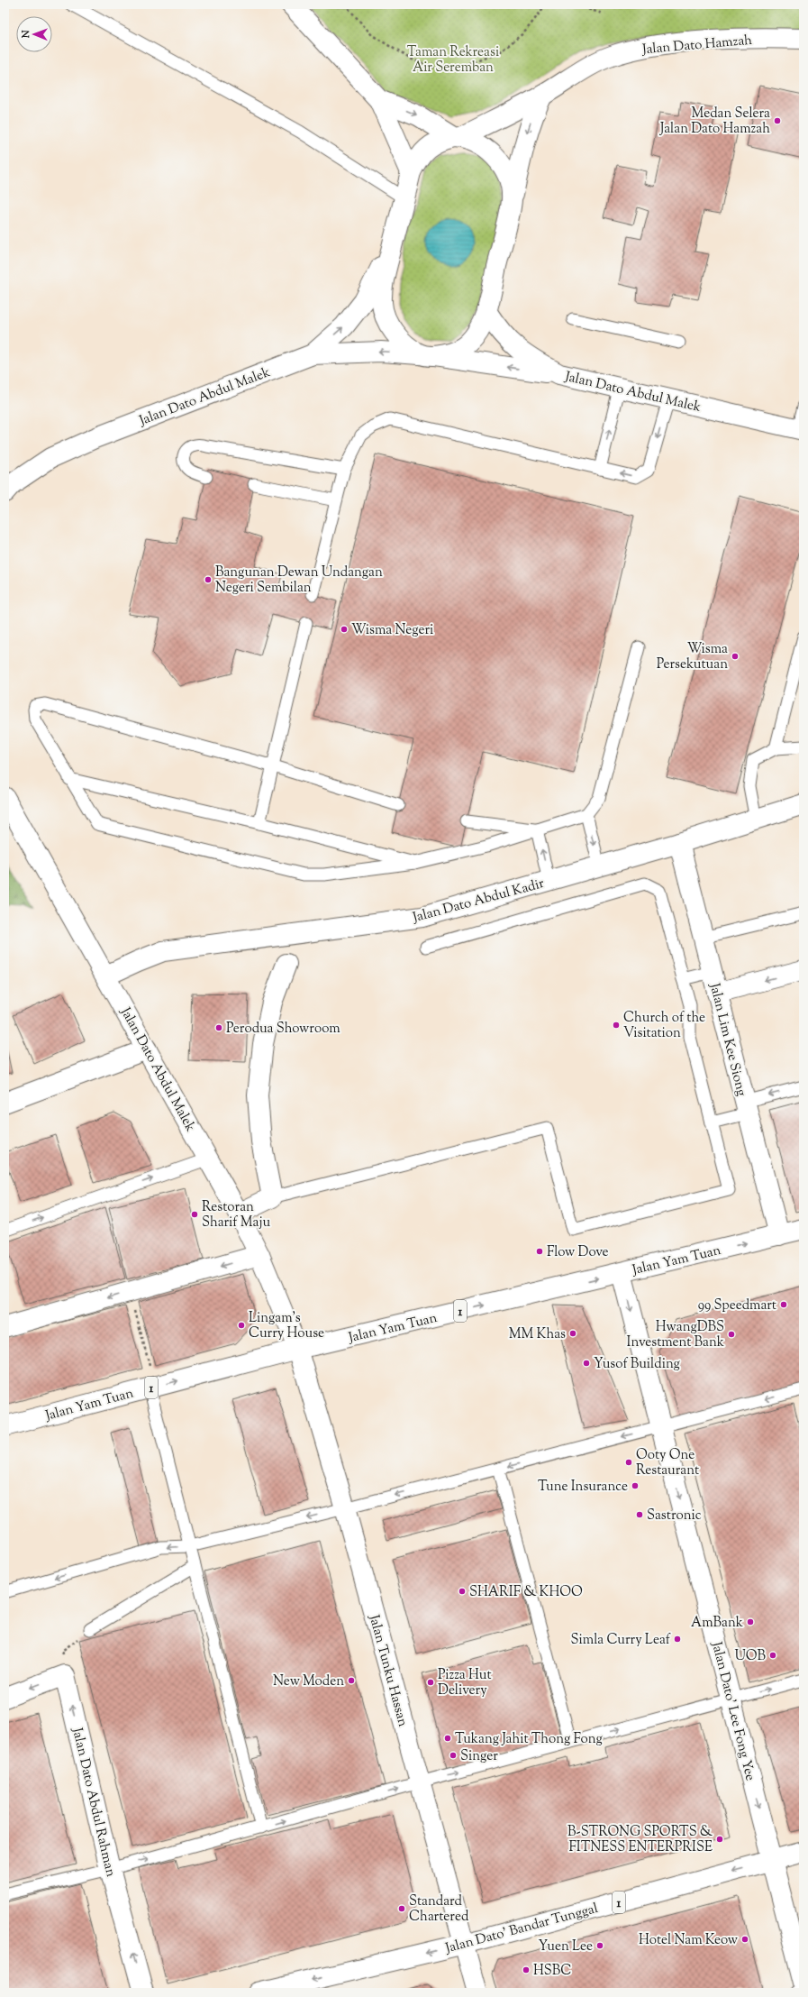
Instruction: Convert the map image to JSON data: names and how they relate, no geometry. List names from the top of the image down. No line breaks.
{"streets":{"main road":["Jalan Dato Hamzah","Jalan Dato Abdul Malek","Jalan Dato Abdul Kadir","Jalan Lim Kee Siong","Jalan Yam Tuan","1","Jalan Tunku Hassan","Jalan Dato' Lee Fong Yee","Jalan Dato Abdul Rahman","Jalan Dato' Bandar Tunggal"]},"crossings":[["Jalan Dato Abdul Malek","Jalan Dato Abdul Kadir"],["Jalan Dato Abdul Malek","Jalan Yam Tuan"],["Jalan Dato Abdul Malek","Jalan Tunku Hassan"],["Jalan Dato Abdul Kadir","Jalan Lim Kee Siong"],["Jalan Lim Kee Siong","Jalan Yam Tuan"],["Jalan Yam Tuan","Jalan Tunku Hassan"],["Jalan Yam Tuan","Jalan Dato' Lee Fong Yee"],["Jalan Tunku Hassan","Jalan Dato' Bandar Tunggal"],["Jalan Dato' Lee Fong Yee","Jalan Dato' Bandar Tunggal"]],"one_way":["Jalan Yam Tuan","Jalan Dato' Lee Fong Yee","Jalan Dato Abdul Rahman","Jalan Dato' Bandar Tunggal"],"parks":["Taman Rekreasi Air Seremban"],"places":["Medan Selera Jalan Dato Hamzah","Bangunan Dewan Undangan Negeri Sembilan","Wisma Negeri","Wisma Persekutuan","Church of the Visitation","Perodua Showroom","Restoran Sharif Maju","Flow Dove","99 Speedmart","Lingam's Curry House","MM Khas","HwangDBS Investment Bank","Yusof Building","Ooty One Restaurant","Tune Insurance","Sastronic","SHARIF & KHOO","AmBank","Simla Curry Leaf","UOB","New Moden","Pizza Hut Delivery","Tukang Jahit Thong Fong","Singer","B-STRONG SPORTS & FITNESS ENTERPRISE","Standard Chartered","Hotel Nam Keow","Yuen Lee","HSBC"],"north":"left"}
